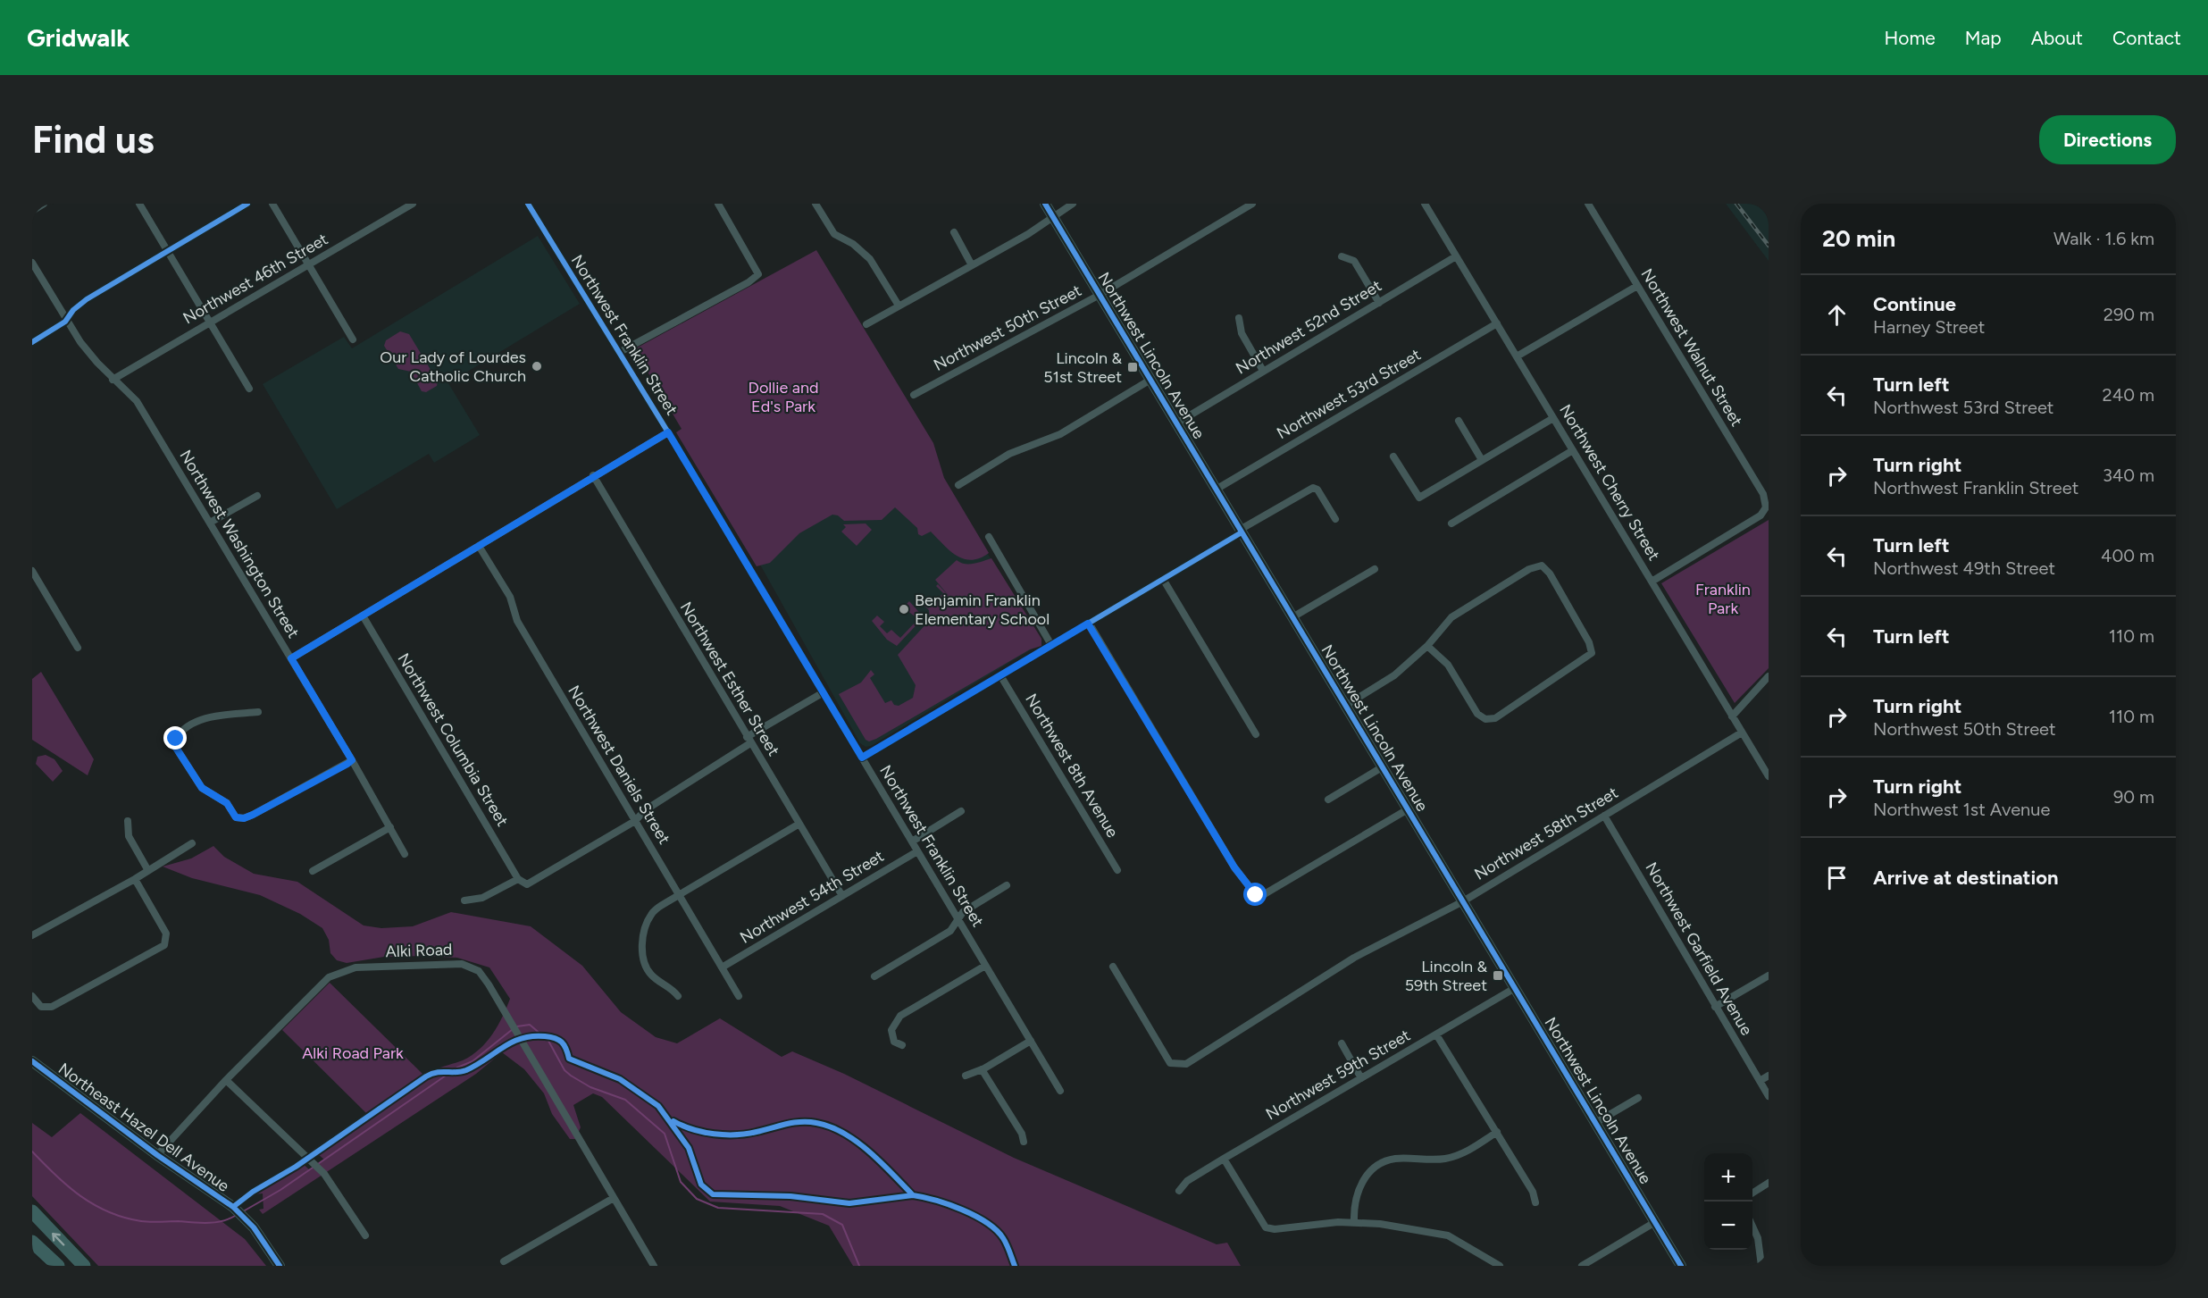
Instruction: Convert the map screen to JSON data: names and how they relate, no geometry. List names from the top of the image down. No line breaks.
{"streets":{"street":["Northwest 46th Street","Northwest 52nd Street","Northwest 50th Street","Northwest Franklin Street","Northwest Walnut Street","Northwest Lincoln Avenue","Northwest 53rd Street","Northwest Cherry Street","Northwest Washington Street","Northwest Esther Street","Northwest Columbia Street","Northwest Daniels Street","Northwest 8th Avenue","Northwest 58th Street","Northwest 54th Street","Northwest Garfield Avenue","Alki Road","Northwest 59th Street","Northeast Hazel Dell Avenue"]},"crossings":[["Northwest 46th Street","Northwest Washington Street"],["Northwest 52nd Street","Northwest Lincoln Avenue"],["Northwest 52nd Street","Northwest Cherry Street"],["Northwest 50th Street","Northwest Lincoln Avenue"],["Northwest Franklin Street","Northwest 54th Street"],["Northwest Walnut Street","Northwest Cherry Street"],["Northwest Lincoln Avenue","Northwest 53rd Street"],["Northwest Lincoln Avenue","Northwest 58th Street"],["Northwest Lincoln Avenue","Northwest 59th Street"],["Northwest 53rd Street","Northwest Cherry Street"],["Northwest Cherry Street","Northwest 58th Street"],["Northwest Esther Street","Northwest 54th Street"],["Northwest Daniels Street","Northwest 54th Street"],["Northwest 58th Street","Northwest Garfield Avenue"],["Alki Road","Northeast Hazel Dell Avenue"]],"parks":["Dollie and Ed's Park","Franklin Park","Alki Road Park"],"places":{"other":["Our Lady of Lourdes Catholic Church","Benjamin Franklin Elementary School"],"transit":["Lincoln & 51st Street","Lincoln & 59th Street"]},"page":{"header":"Gridwalk","nav":["Home","Map","About","Contact"],"buttons":"Directions","title":"Find us","heading":["20 min","Walk · 1.6 km"],"list":[["Continue","Harney Street","290 m"],["Turn left","Northwest 53rd Street","240 m"],["Turn right","Northwest Franklin Street","340 m"],["Turn left","Northwest 49th Street","400 m"],["Turn left","110 m"],["Turn right","Northwest 50th Street","110 m"],["Turn right","Northwest 1st Avenue","90 m"],"Arrive at destination"],"map_buttons":["+","−"]}}
